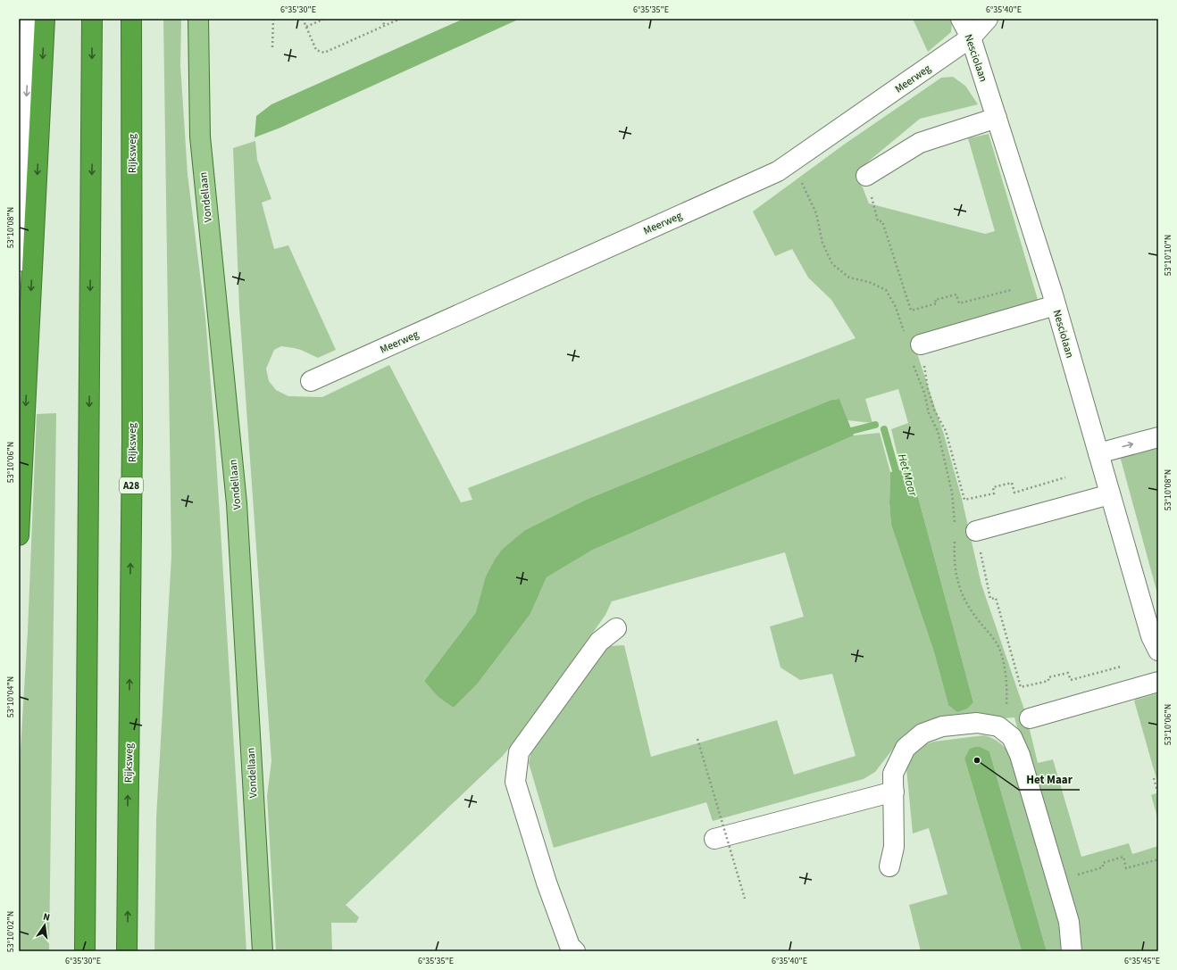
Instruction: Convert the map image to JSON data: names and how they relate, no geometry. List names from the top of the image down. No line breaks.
{"streets":{"highway":["Rijksweg","A28"],"main road":["Vondellaan"],"street":["Nesciolaan","Meerweg"]},"crossings":[["Nesciolaan","Meerweg"]],"water":["Het Maar"],"places":["Het Maar"],"north":"top","coordinates":["6°35'30\"E","6°35'35\"E","6°35'40\"E","53°10'08\"N","53°10'10\"N","53°10'06\"N","53°10'04\"N","53°10'02\"N","6°35'45\"E"]}
